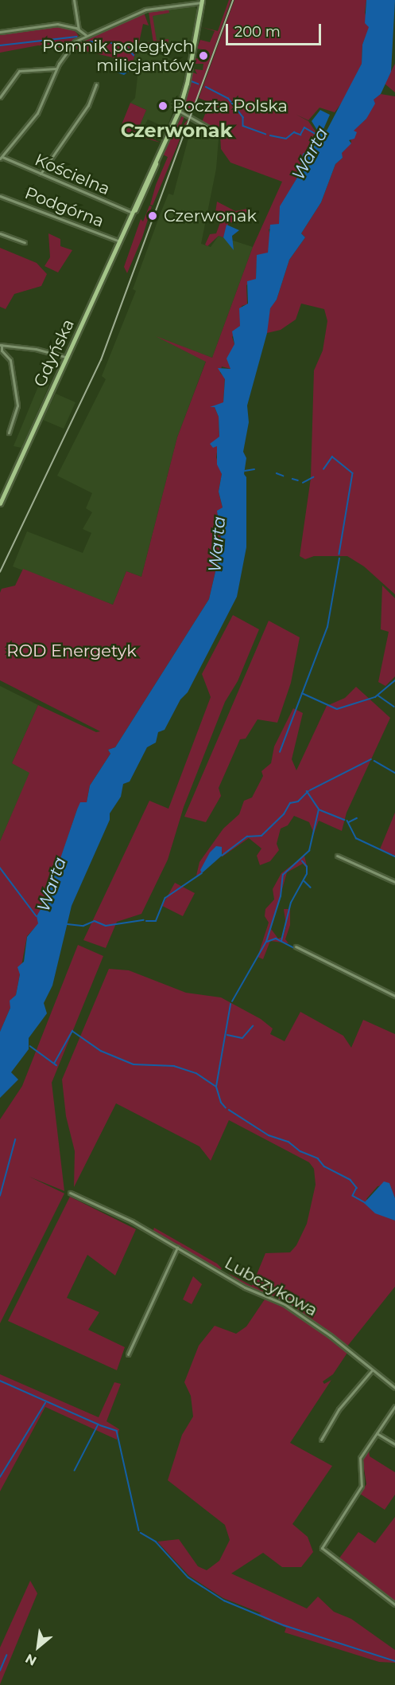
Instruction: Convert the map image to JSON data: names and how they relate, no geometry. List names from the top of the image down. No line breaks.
{"streets":{"main road":["Gdyńska"],"street":["Kościelna","Podgórna","Lubczykowa"]},"crossings":[["Kościelna","Gdyńska"],["Podgórna","Gdyńska"]],"districts":["Czerwonak"],"water":["Warta"],"parks":["ROD Energetyk"],"places":["Pomnik poległych milicjantów","Poczta Polska","Czerwonak"],"scale_bar":"200 m","north":"bottom left"}
